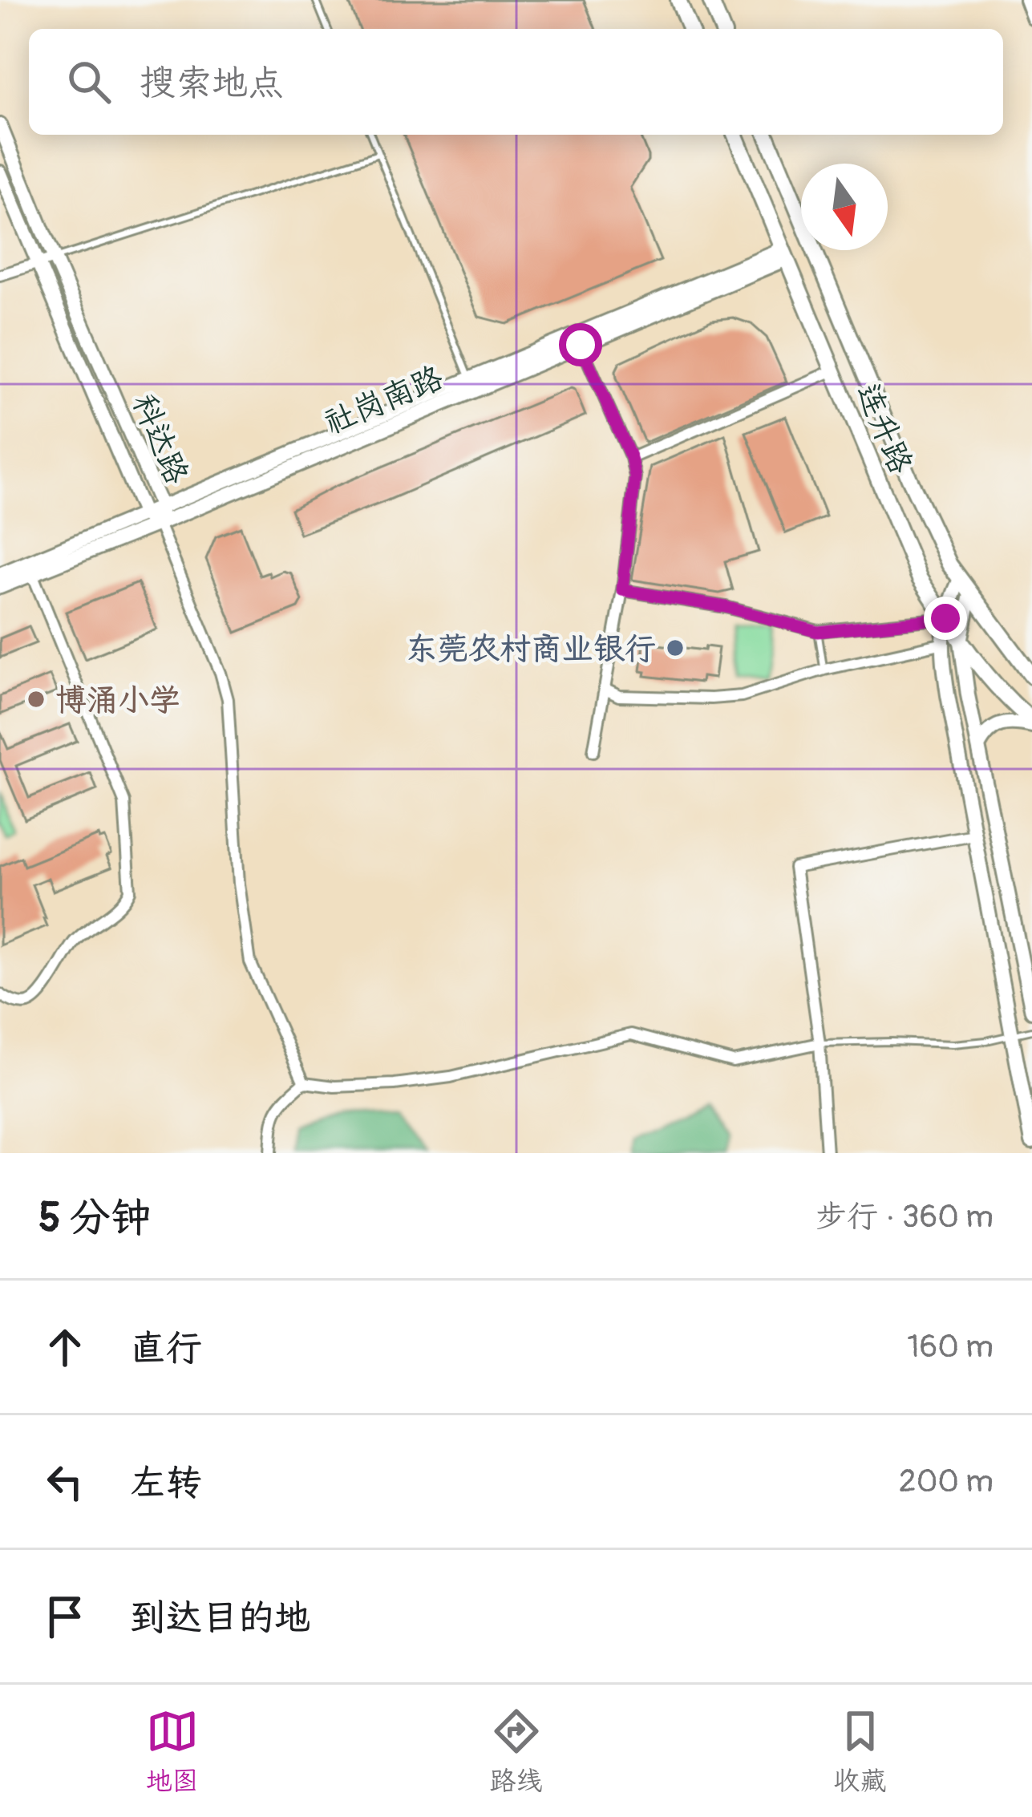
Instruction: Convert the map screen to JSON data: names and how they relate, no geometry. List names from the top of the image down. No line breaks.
{"streets":{"main road":["连升路"],"street":["社岗南路","科达路"]},"crossings":[["社岗南路","连升路"],["社岗南路","科达路"]],"places":["东莞农村商业银行","博涌小学"],"north":"bottom","page":{"search":"搜索地点","heading":["5 分钟","步行 · 360 m"],"list":[["直行","160 m"],["左转","200 m"],"到达目的地"],"nav":["地图","路线","收藏"]}}
